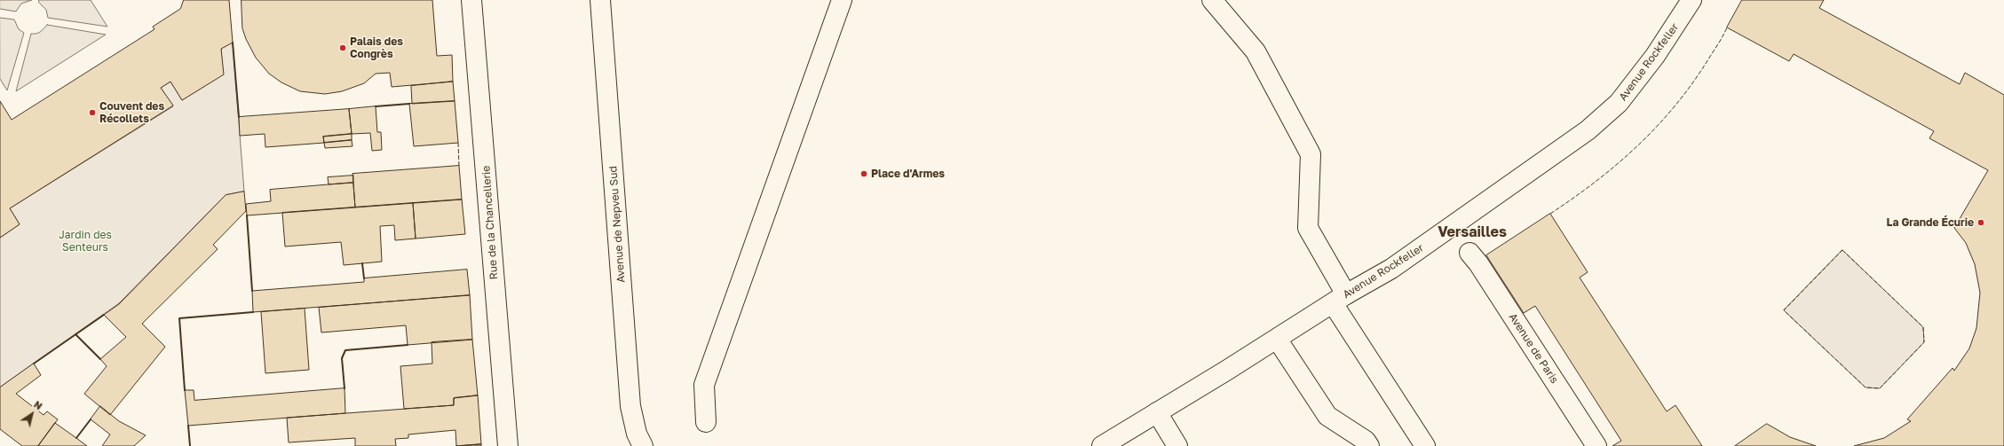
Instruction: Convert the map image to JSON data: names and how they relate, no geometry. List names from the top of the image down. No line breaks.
{"streets":{"main road":["Avenue Rockfeller","Rue de la Chancellerie","Avenue de Nepveu Sud","Avenue de Paris"]},"districts":["Versailles"],"parks":["Jardin des Senteurs"],"places":["Palais des Congrès","Couvent des Récollets","Place d'Armes","La Grande Écurie"],"north":"top right"}
